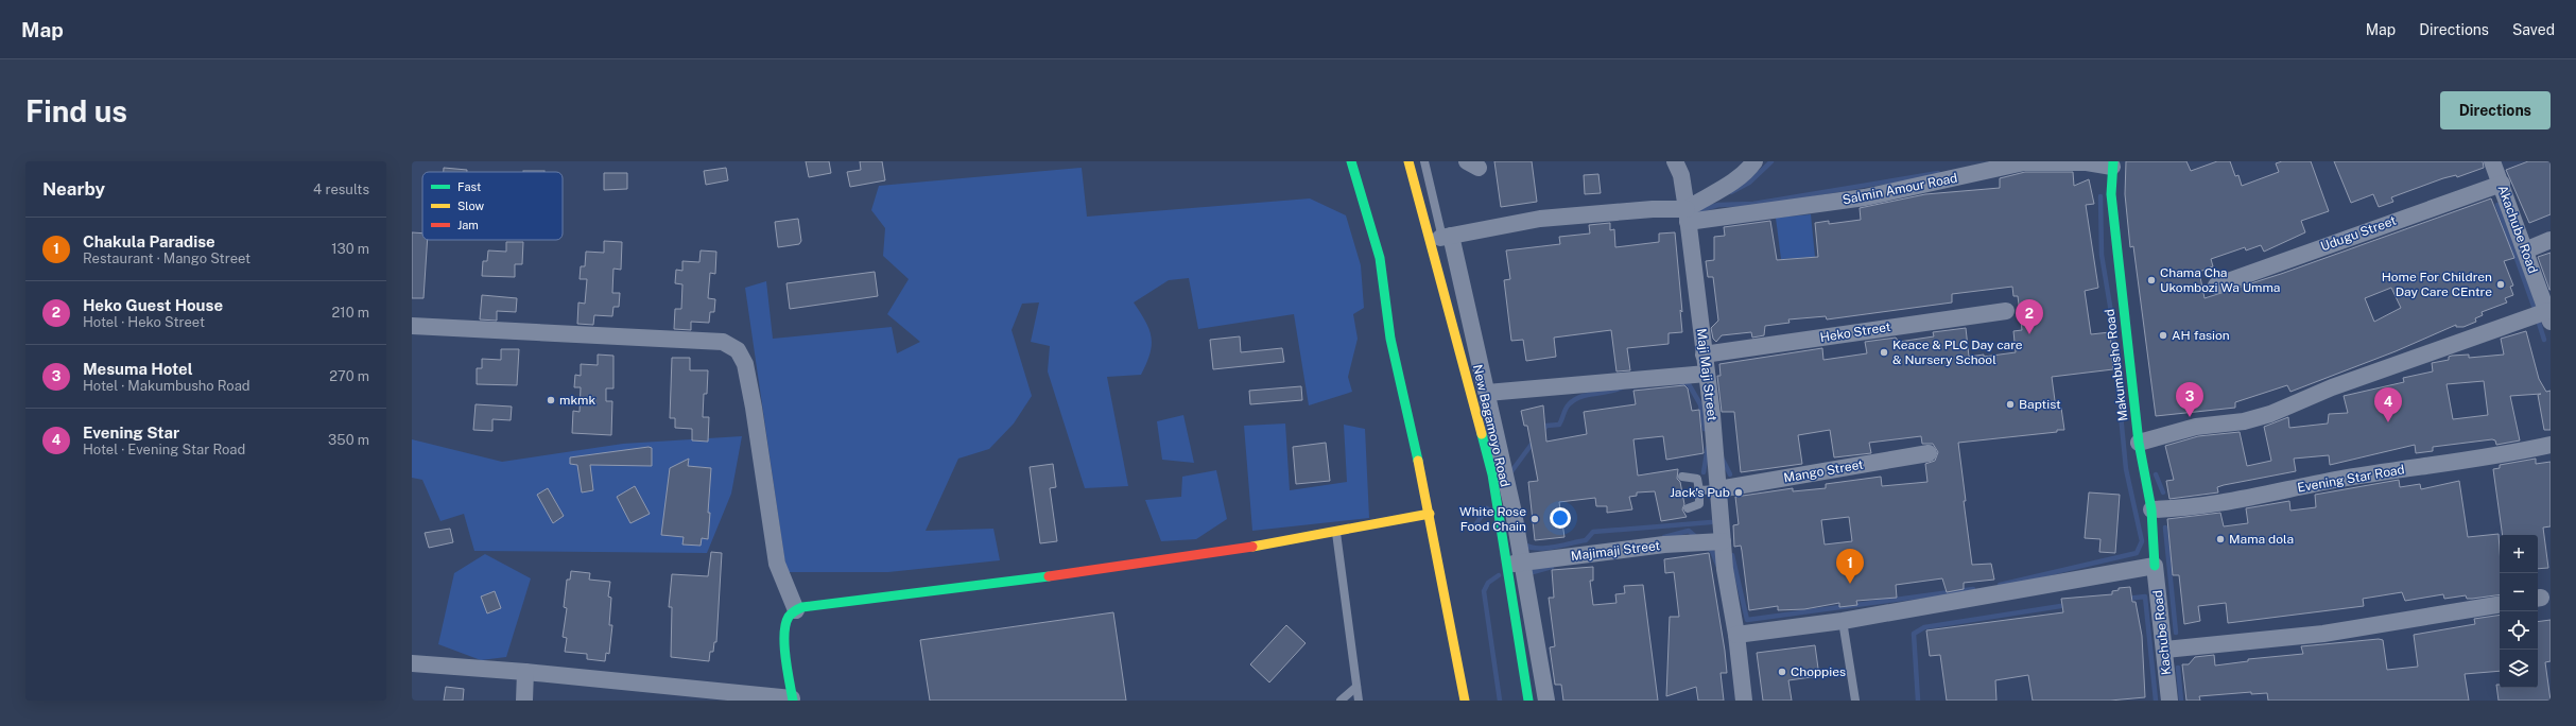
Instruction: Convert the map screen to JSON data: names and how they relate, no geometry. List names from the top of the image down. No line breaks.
{"streets":{"main road":["Makumbusho Road","New Bagamoyo Road"],"street":["Salmin Amour Road","Akachube Road","Udugu Street","Heko Street","Maji Maji Street","Mango Street","Evening Star Road","Majimaji Street","Kachube Road"]},"crossings":[["Salmin Amour Road","Makumbusho Road"],["Salmin Amour Road","Maji Maji Street"],["Salmin Amour Road","New Bagamoyo Road"],["Akachube Road","Udugu Street"],["Heko Street","Maji Maji Street"],["Makumbusho Road","Evening Star Road"],["Makumbusho Road","Kachube Road"],["Maji Maji Street","Mango Street"],["Maji Maji Street","Majimaji Street"],["New Bagamoyo Road","Majimaji Street"]],"places":["Chama Cha Ukombozi Wa Umma","Home For Children Day Care CEntre","AH fasion","Keace & PLC Day care & Nursery School","mkmk","Baptist","Jack's Pub","White Rose Food Chain","Mama dola","Choppies"],"legend":["Fast","Slow","Jam"],"page":{"header":"Map","nav":["Map","Directions","Saved"],"buttons":"Directions","title":"Find us","heading":["Nearby","4 results"],"list":[{"mark":"1","name":"Chakula Paradise","note":"Restaurant · Mango Street","value":"130 m"},{"mark":"2","name":"Heko Guest House","note":"Hotel · Heko Street","value":"210 m"},{"mark":"3","name":"Mesuma Hotel","note":"Hotel · Makumbusho Road","value":"270 m"},{"mark":"4","name":"Evening Star","note":"Hotel · Evening Star Road","value":"350 m"}],"pins":["2","3","4","1"],"map_buttons":["+","−"]}}
